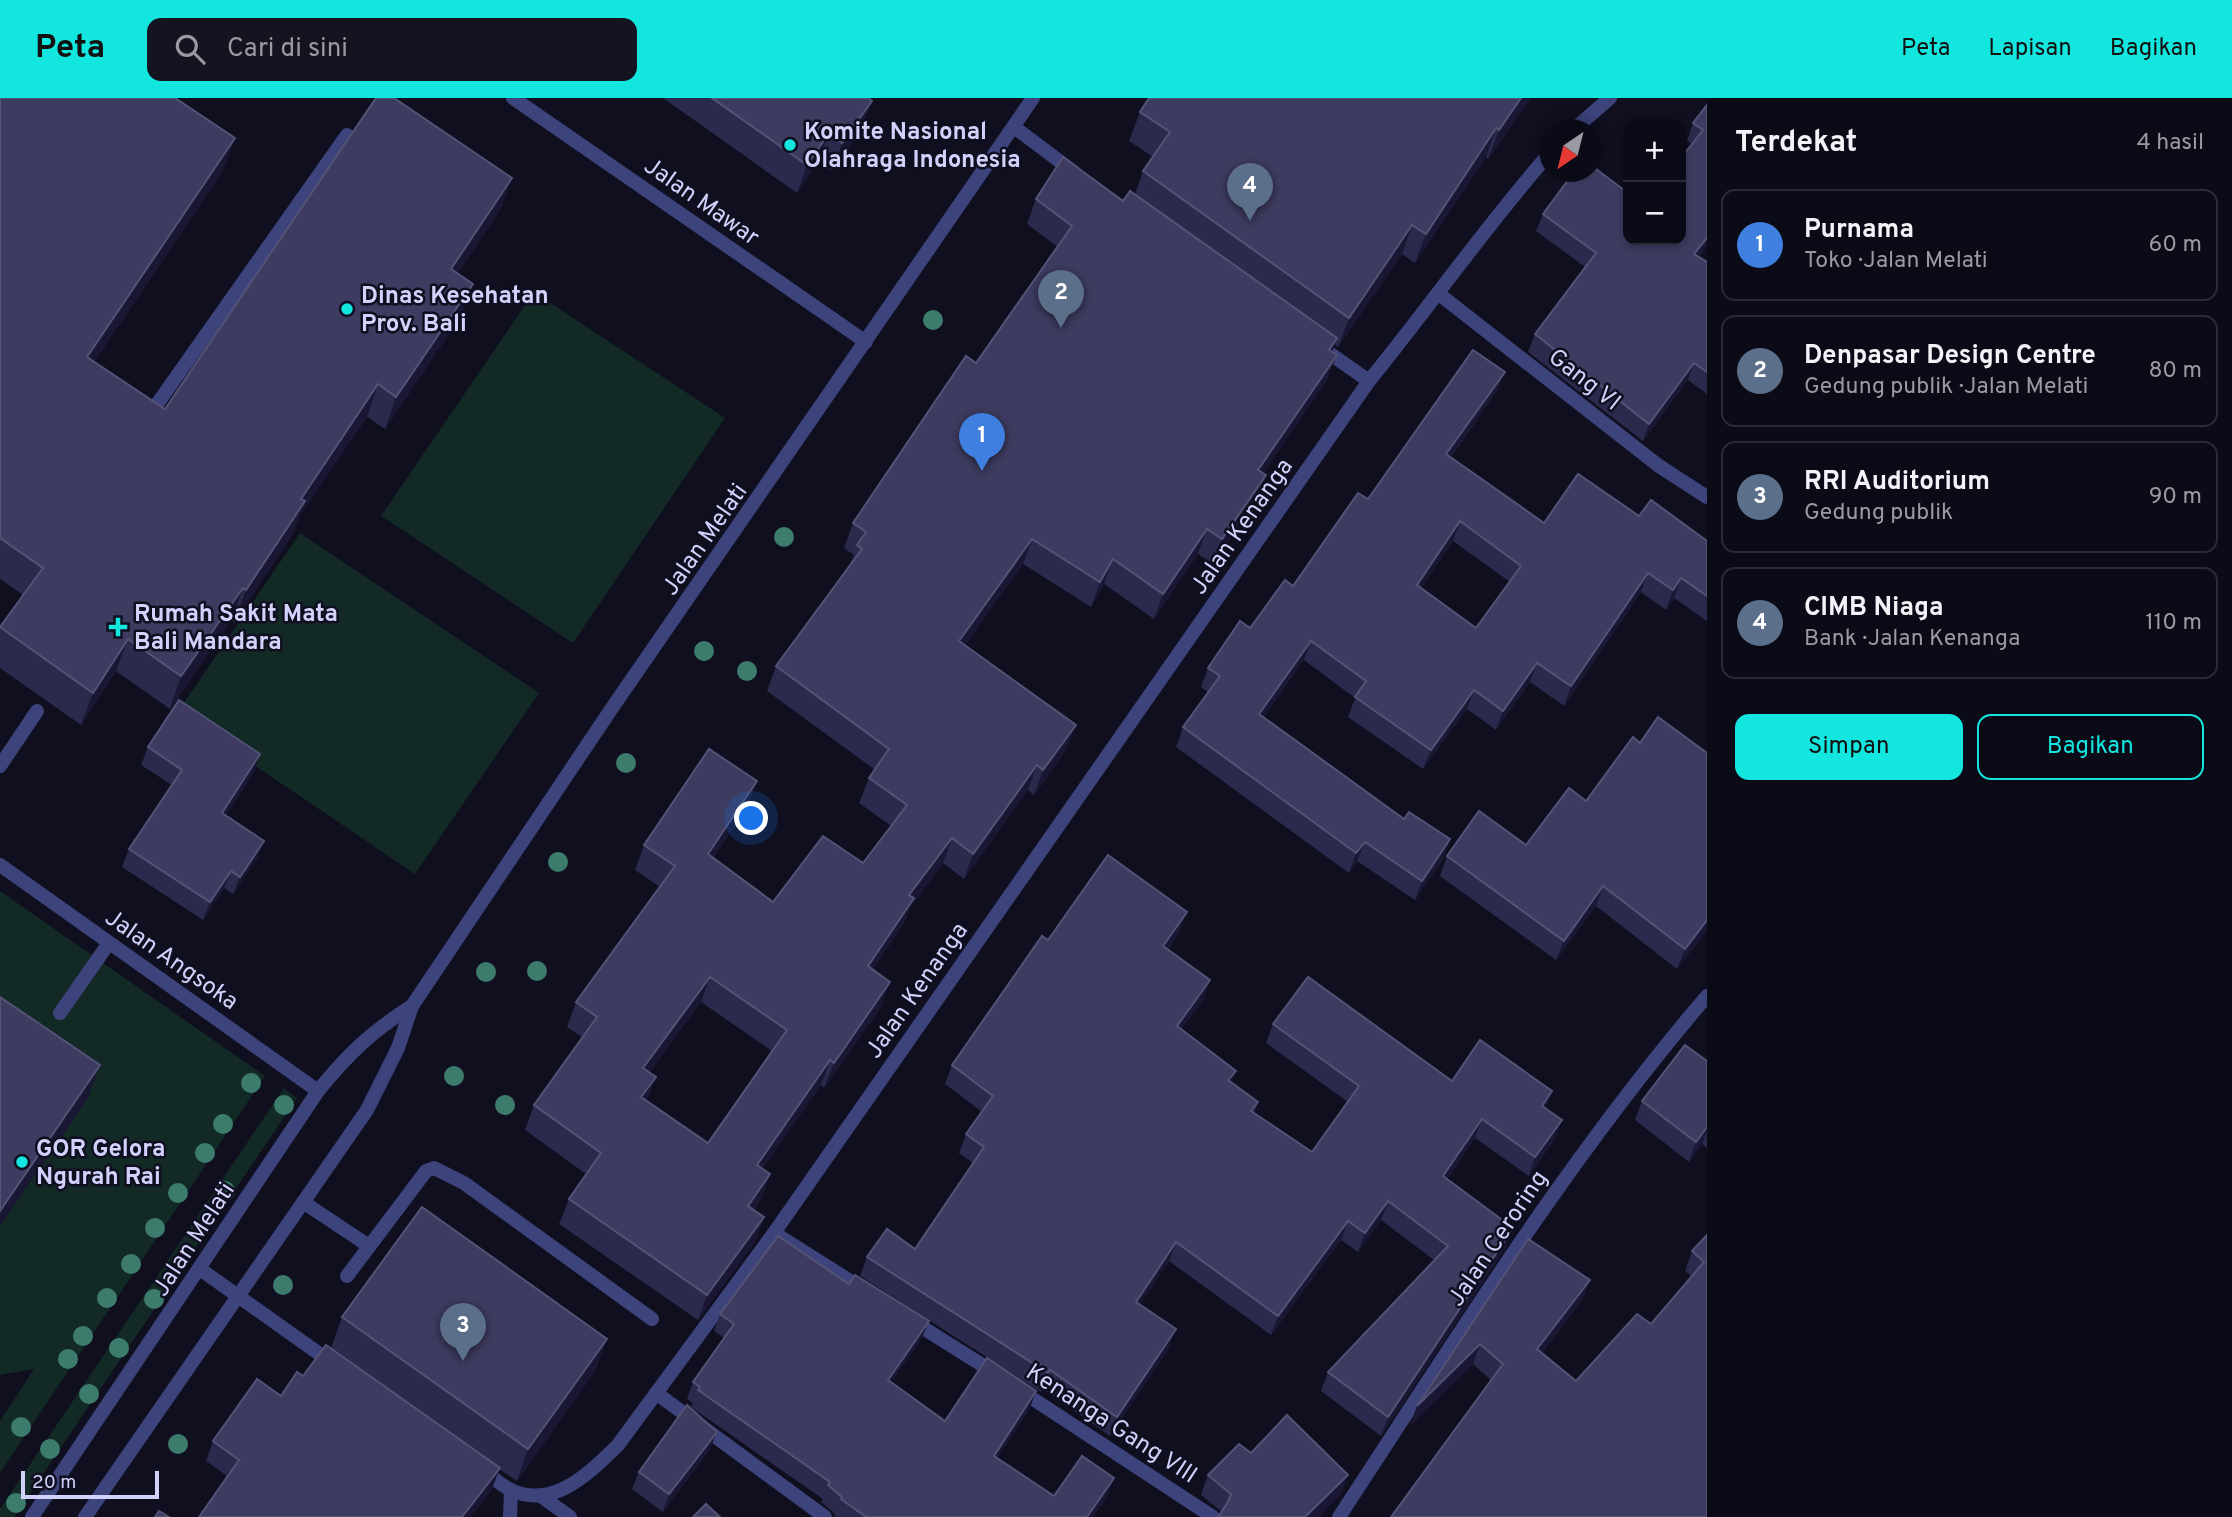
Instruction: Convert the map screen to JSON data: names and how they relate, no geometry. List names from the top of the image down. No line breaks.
{"streets":{"street":["Jalan Mawar","Gang VI","Jalan Kenanga","Jalan Melati","Jalan Angsoka","Jalan Ceroring","Kenanga Gang VIII"]},"crossings":[["Jalan Mawar","Jalan Melati"],["Gang VI","Jalan Kenanga"],["Jalan Melati","Jalan Angsoka"]],"places":{"other":["Komite Nasional Olahraga Indonesia","Dinas Kesehatan Prov. Bali","GOR Gelora Ngurah Rai"],"health":["Rumah Sakit Mata Bali Mandara"]},"scale_bar":"20 m","north":"bottom left","page":{"header":"Peta","search":"Cari di sini","nav":["Peta","Lapisan","Bagikan"],"heading":["Terdekat","4 hasil"],"map_buttons":["+","−"],"pins":["4","2","1","3"],"list":[{"mark":"1","name":"Purnama","note":"Toko · Jalan Melati","value":"60 m"},{"mark":"2","name":"Denpasar Design Centre","note":"Gedung publik · Jalan Melati","value":"80 m"},{"mark":"3","name":"RRI Auditorium","note":"Gedung publik","value":"90 m"},{"mark":"4","name":"CIMB Niaga","note":"Bank · Jalan Kenanga","value":"110 m"}],"buttons":["Simpan","Bagikan"],"scale":"20 m"}}
